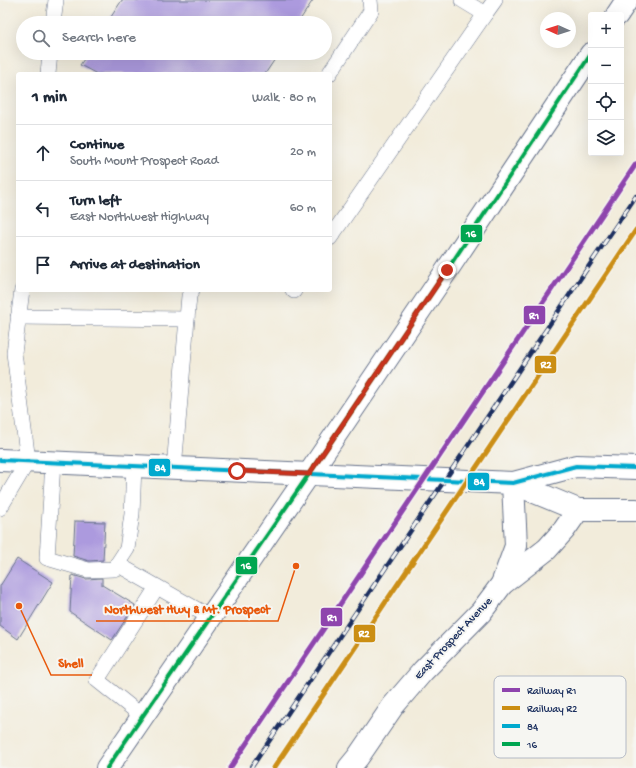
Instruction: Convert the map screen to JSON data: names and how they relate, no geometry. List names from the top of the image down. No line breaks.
{"streets":{"main road":["East Prospect Avenue"]},"places":["Northwest Hwy & Mt. Prospect","Shell"],"lines":["transit line 16","rail line R1","rail line R2","transit line 84"],"legend":["Railway R1","Railway R2","84","16"],"north":"left","page":{"map_buttons":["+","−"],"search":"Search here","heading":["1 min","Walk · 80 m"],"list":[["Continue","South Mount Prospect Road","20 m"],["Turn left","East Northwest Highway","60 m"],"Arrive at destination"]}}
